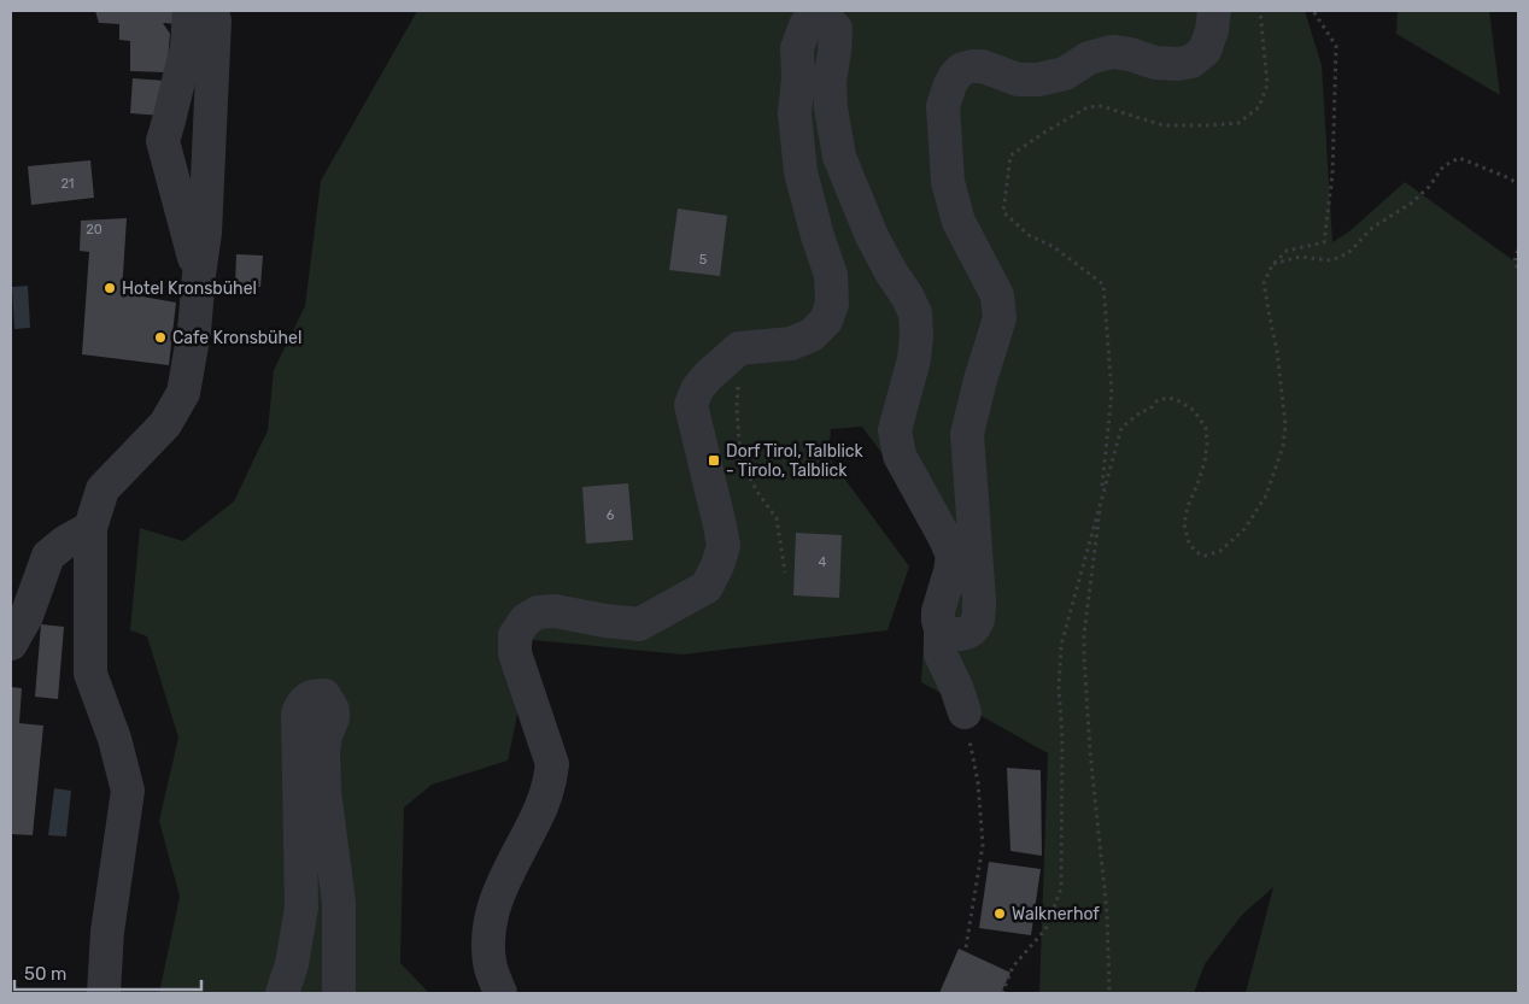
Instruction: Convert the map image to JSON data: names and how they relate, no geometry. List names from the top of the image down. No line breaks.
{"places":{"other":["Hotel Kronsbühel","Cafe Kronsbühel","Walknerhof"],"transit":["Dorf Tirol, Talblick - Tirolo, Talblick"]},"house_numbers":["21","20","5","6","4"],"scale_bar":"50 m"}
